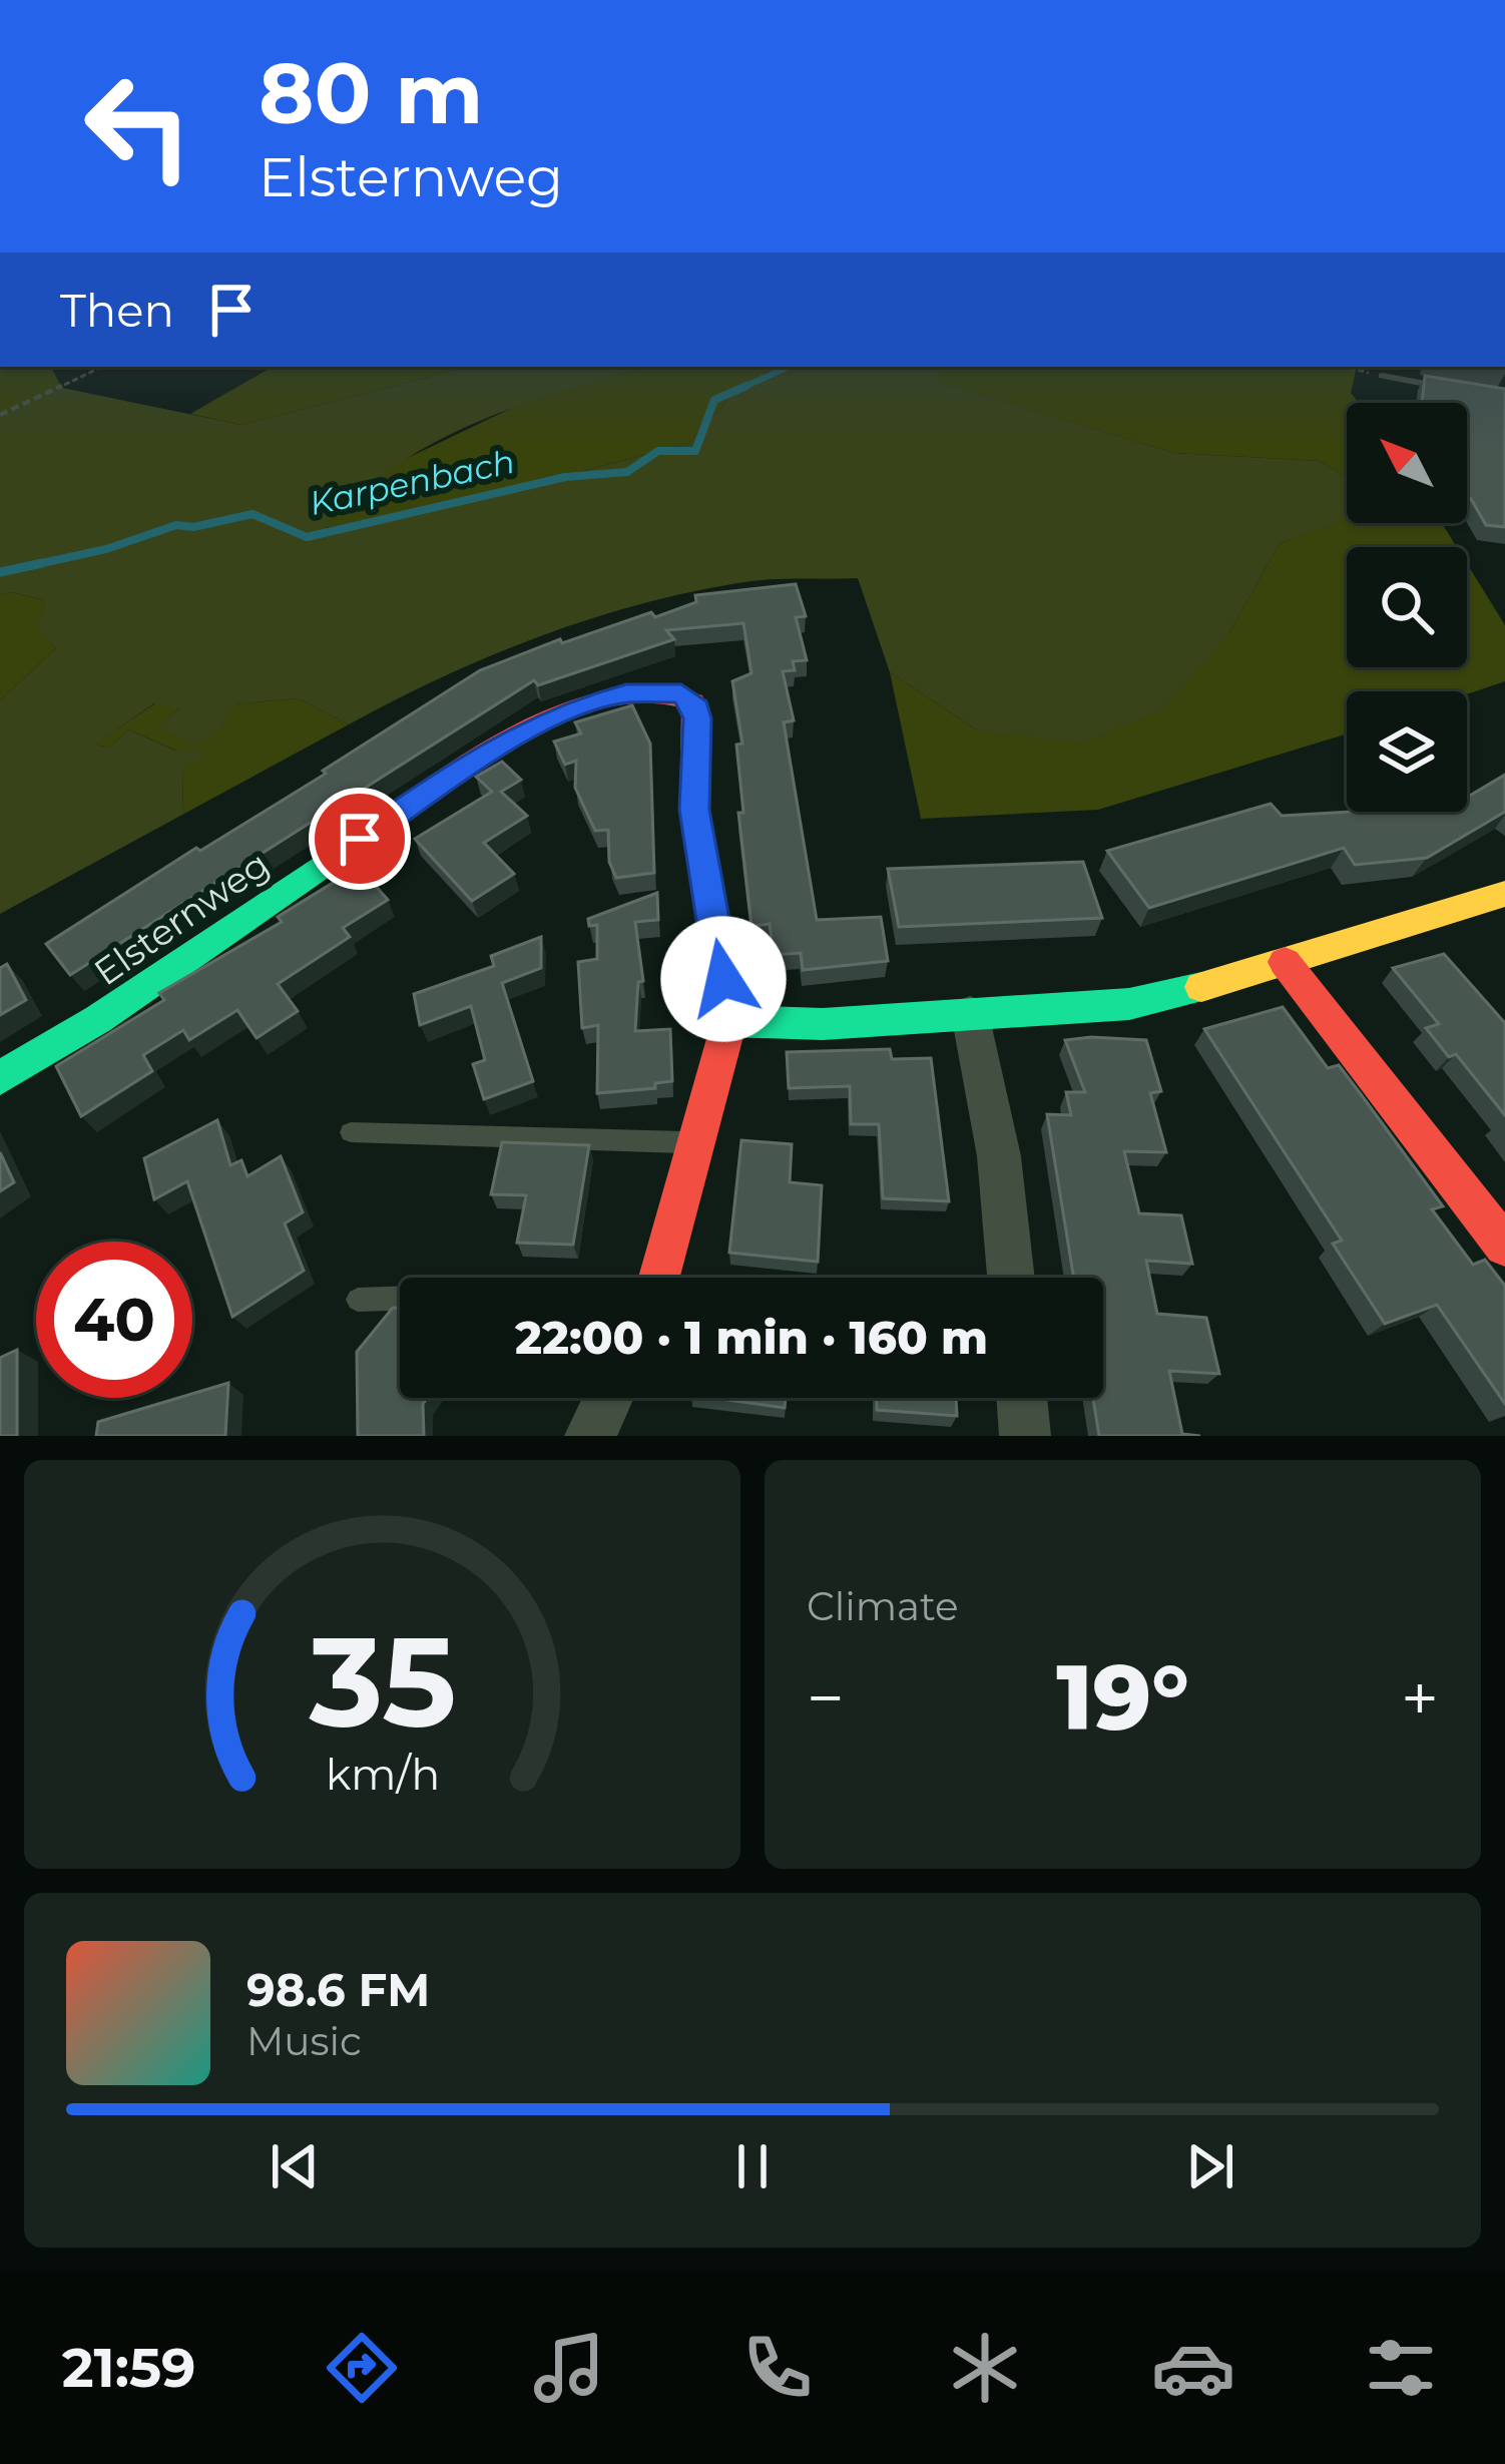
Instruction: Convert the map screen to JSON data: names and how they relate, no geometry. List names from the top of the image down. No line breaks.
{"streets":{"street":["Elsternweg"]},"water":["Karpenbach"],"north":"top left","page":{"turn":["80 m","Elsternweg"],"then":"Then","limit":"40","trip":"22:00 · 1 min · 160 m","tile":"Climate","heat":["−","19°","+"],"song":["98.6 FM","Music"],"tabs":"21:59","gauge":["35","km/h"]}}
